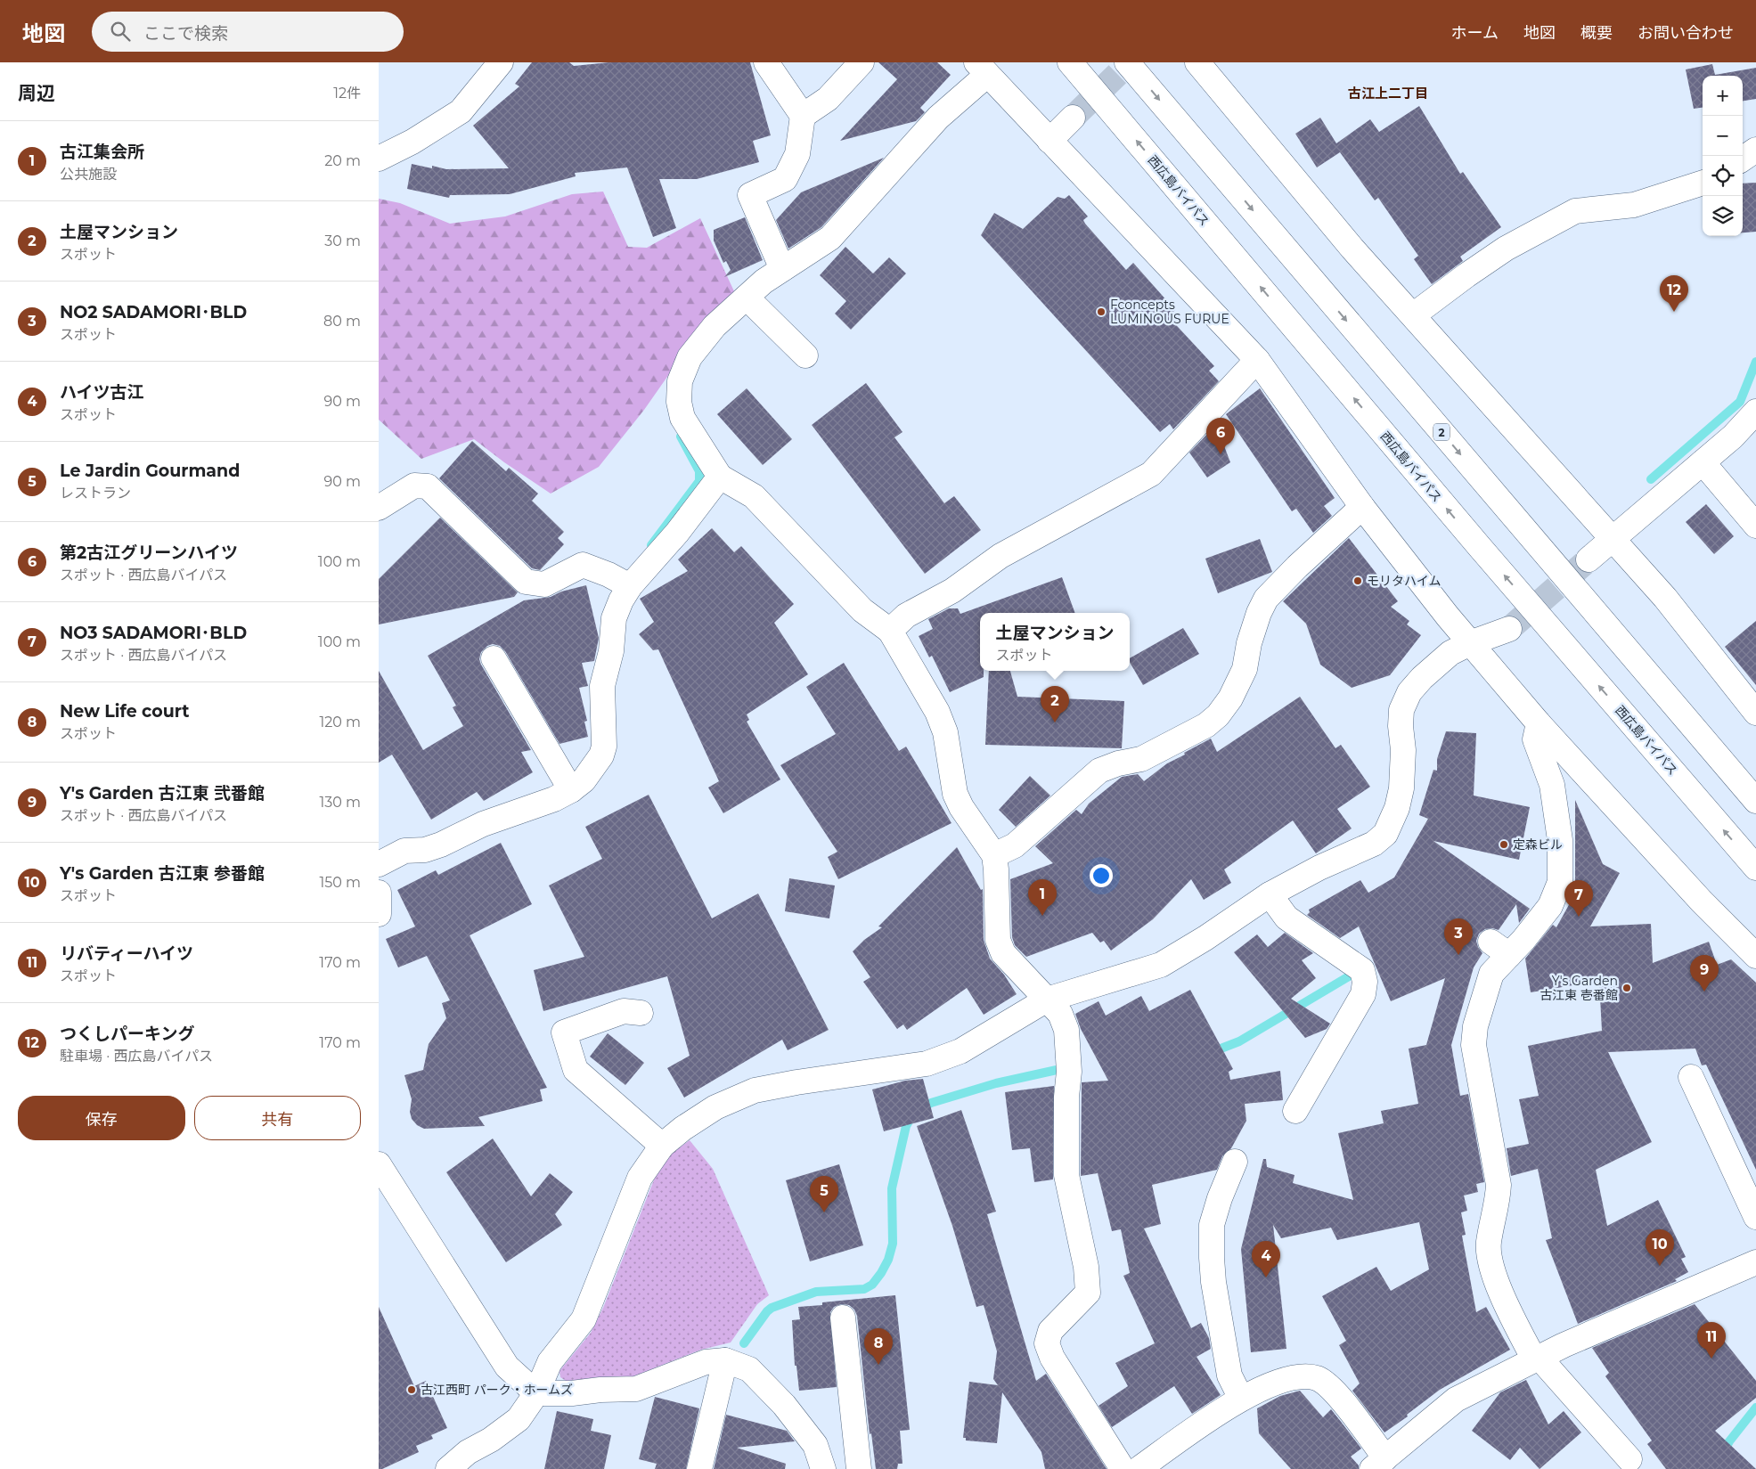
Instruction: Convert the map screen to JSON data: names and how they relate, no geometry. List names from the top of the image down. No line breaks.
{"streets":{"main road":["西広島バイパス","2"]},"districts":["古江上二丁目"],"places":["Fconcepts LUMINOUS FURUE","モリタハイム","定森ビル","Y's Garden 古江東 壱番館","古江西町 パーク・ホームズ"],"page":{"header":"地図","search":"ここで検索","nav":["ホーム","地図","概要","お問い合わせ"],"heading":["周辺","12件"],"map_buttons":["+","−"],"list":[{"mark":"1","name":"古江集会所","note":"公共施設","value":"20 m"},{"mark":"2","name":"土屋マンション","note":"スポット","value":"30 m"},{"mark":"3","name":"NO2 SADAMORI･BLD","note":"スポット","value":"80 m"},{"mark":"4","name":"ハイツ古江","note":"スポット","value":"90 m"},{"mark":"5","name":"Le Jardin Gourmand","note":"レストラン","value":"90 m"},{"mark":"6","name":"第2古江グリーンハイツ","note":"スポット · 西広島バイパス","value":"100 m"},{"mark":"7","name":"NO3 SADAMORI･BLD","note":"スポット · 西広島バイパス","value":"100 m"},{"mark":"8","name":"New Life court","note":"スポット","value":"120 m"},{"mark":"9","name":"Y's Garden 古江東 弐番館","note":"スポット · 西広島バイパス","value":"130 m"},{"mark":"10","name":"Y's Garden 古江東 参番館","note":"スポット","value":"150 m"},{"mark":"11","name":"リバティーハイツ","note":"スポット","value":"170 m"},{"mark":"12","name":"つくしパーキング","note":"駐車場 · 西広島バイパス","value":"170 m"}],"pins":["12","6","2","1","7","3","9","5","10","4","11","8"],"popup":["土屋マンション","スポット"],"buttons":["保存","共有"]}}
